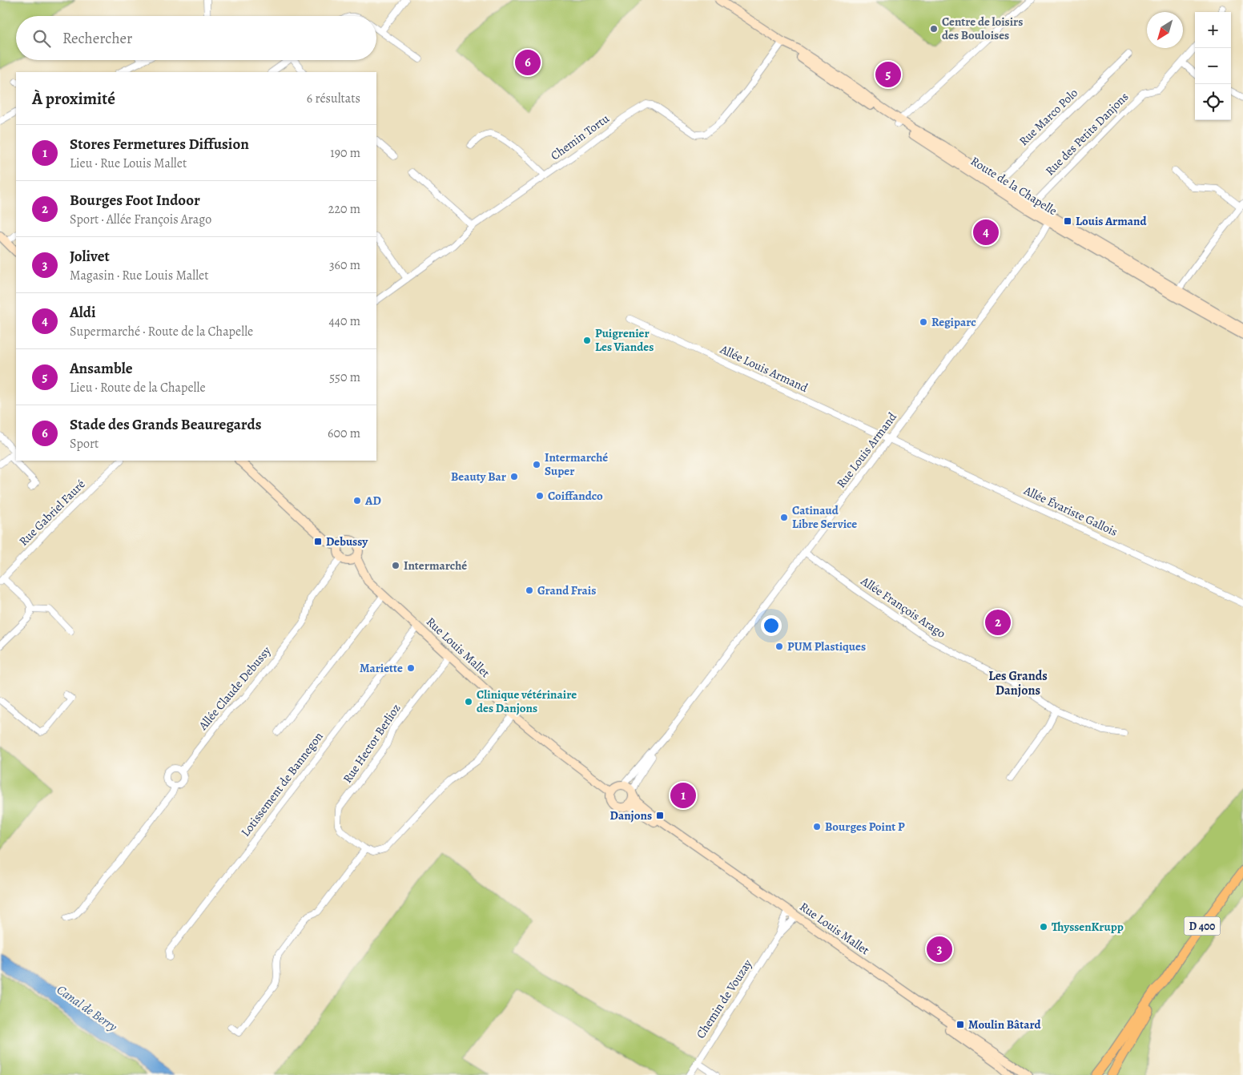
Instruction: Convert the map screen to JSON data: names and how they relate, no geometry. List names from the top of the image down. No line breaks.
{"streets":{"main road":["Route de la Chapelle","Rue Louis Mallet","D 400"],"street":["Rue Marco Polo","Rue des Petits Danjons","Chemin Tortu","Allée Louis Armand","Rue Louis Armand","Allée Évariste Gallois","Rue Gabriel Fauré","Allée François Arago","Allée Claude Debussy","Rue Hector Berlioz","Lotissement de Bannegon","Chemin de Vouzay"]},"crossings":[["Rue Marco Polo","Route de la Chapelle"],["Rue des Petits Danjons","Route de la Chapelle"],["Chemin Tortu","Route de la Chapelle"],["Route de la Chapelle","Rue Louis Armand"],["Allée Louis Armand","Rue Louis Armand"],["Allée Louis Armand","Allée Évariste Gallois"],["Rue Louis Armand","Allée Évariste Gallois"],["Rue Louis Armand","Allée François Arago"],["Rue Louis Armand","Rue Louis Mallet"],["Rue Louis Mallet","Allée Claude Debussy"],["Rue Louis Mallet","Rue Hector Berlioz"],["Rue Louis Mallet","Lotissement de Bannegon"],["Rue Louis Mallet","Chemin de Vouzay"]],"districts":["Les Grands Danjons"],"water":["Canal de Berry"],"places":{"other":["Centre de loisirs des Bouloises","Regiparc","Puigrenier Les Viandes","Intermarché Super","Beauty Bar","Coiffandco","AD","Catinaud Libre Service","Intermarché","Grand Frais","PUM Plastiques","Mariette","Clinique vétérinaire des Danjons","Bourges Point P","ThyssenKrupp"],"transit":["Louis Armand","Debussy","Danjons","Moulin Bâtard"]},"north":"bottom left","page":{"map_buttons":["+","−"],"search":"Rechercher","pins":["6","5","4","2","1","3"],"heading":["À proximité","6 résultats"],"list":[{"mark":"1","name":"Stores Fermetures Diffusion","note":"Lieu · Rue Louis Mallet","value":"190 m"},{"mark":"2","name":"Bourges Foot Indoor","note":"Sport · Allée François Arago","value":"220 m"},{"mark":"3","name":"Jolivet","note":"Magasin · Rue Louis Mallet","value":"360 m"},{"mark":"4","name":"Aldi","note":"Supermarché · Route de la Chapelle","value":"440 m"},{"mark":"5","name":"Ansamble","note":"Lieu · Route de la Chapelle","value":"550 m"},{"mark":"6","name":"Stade des Grands Beauregards","note":"Sport","value":"600 m"}]}}
